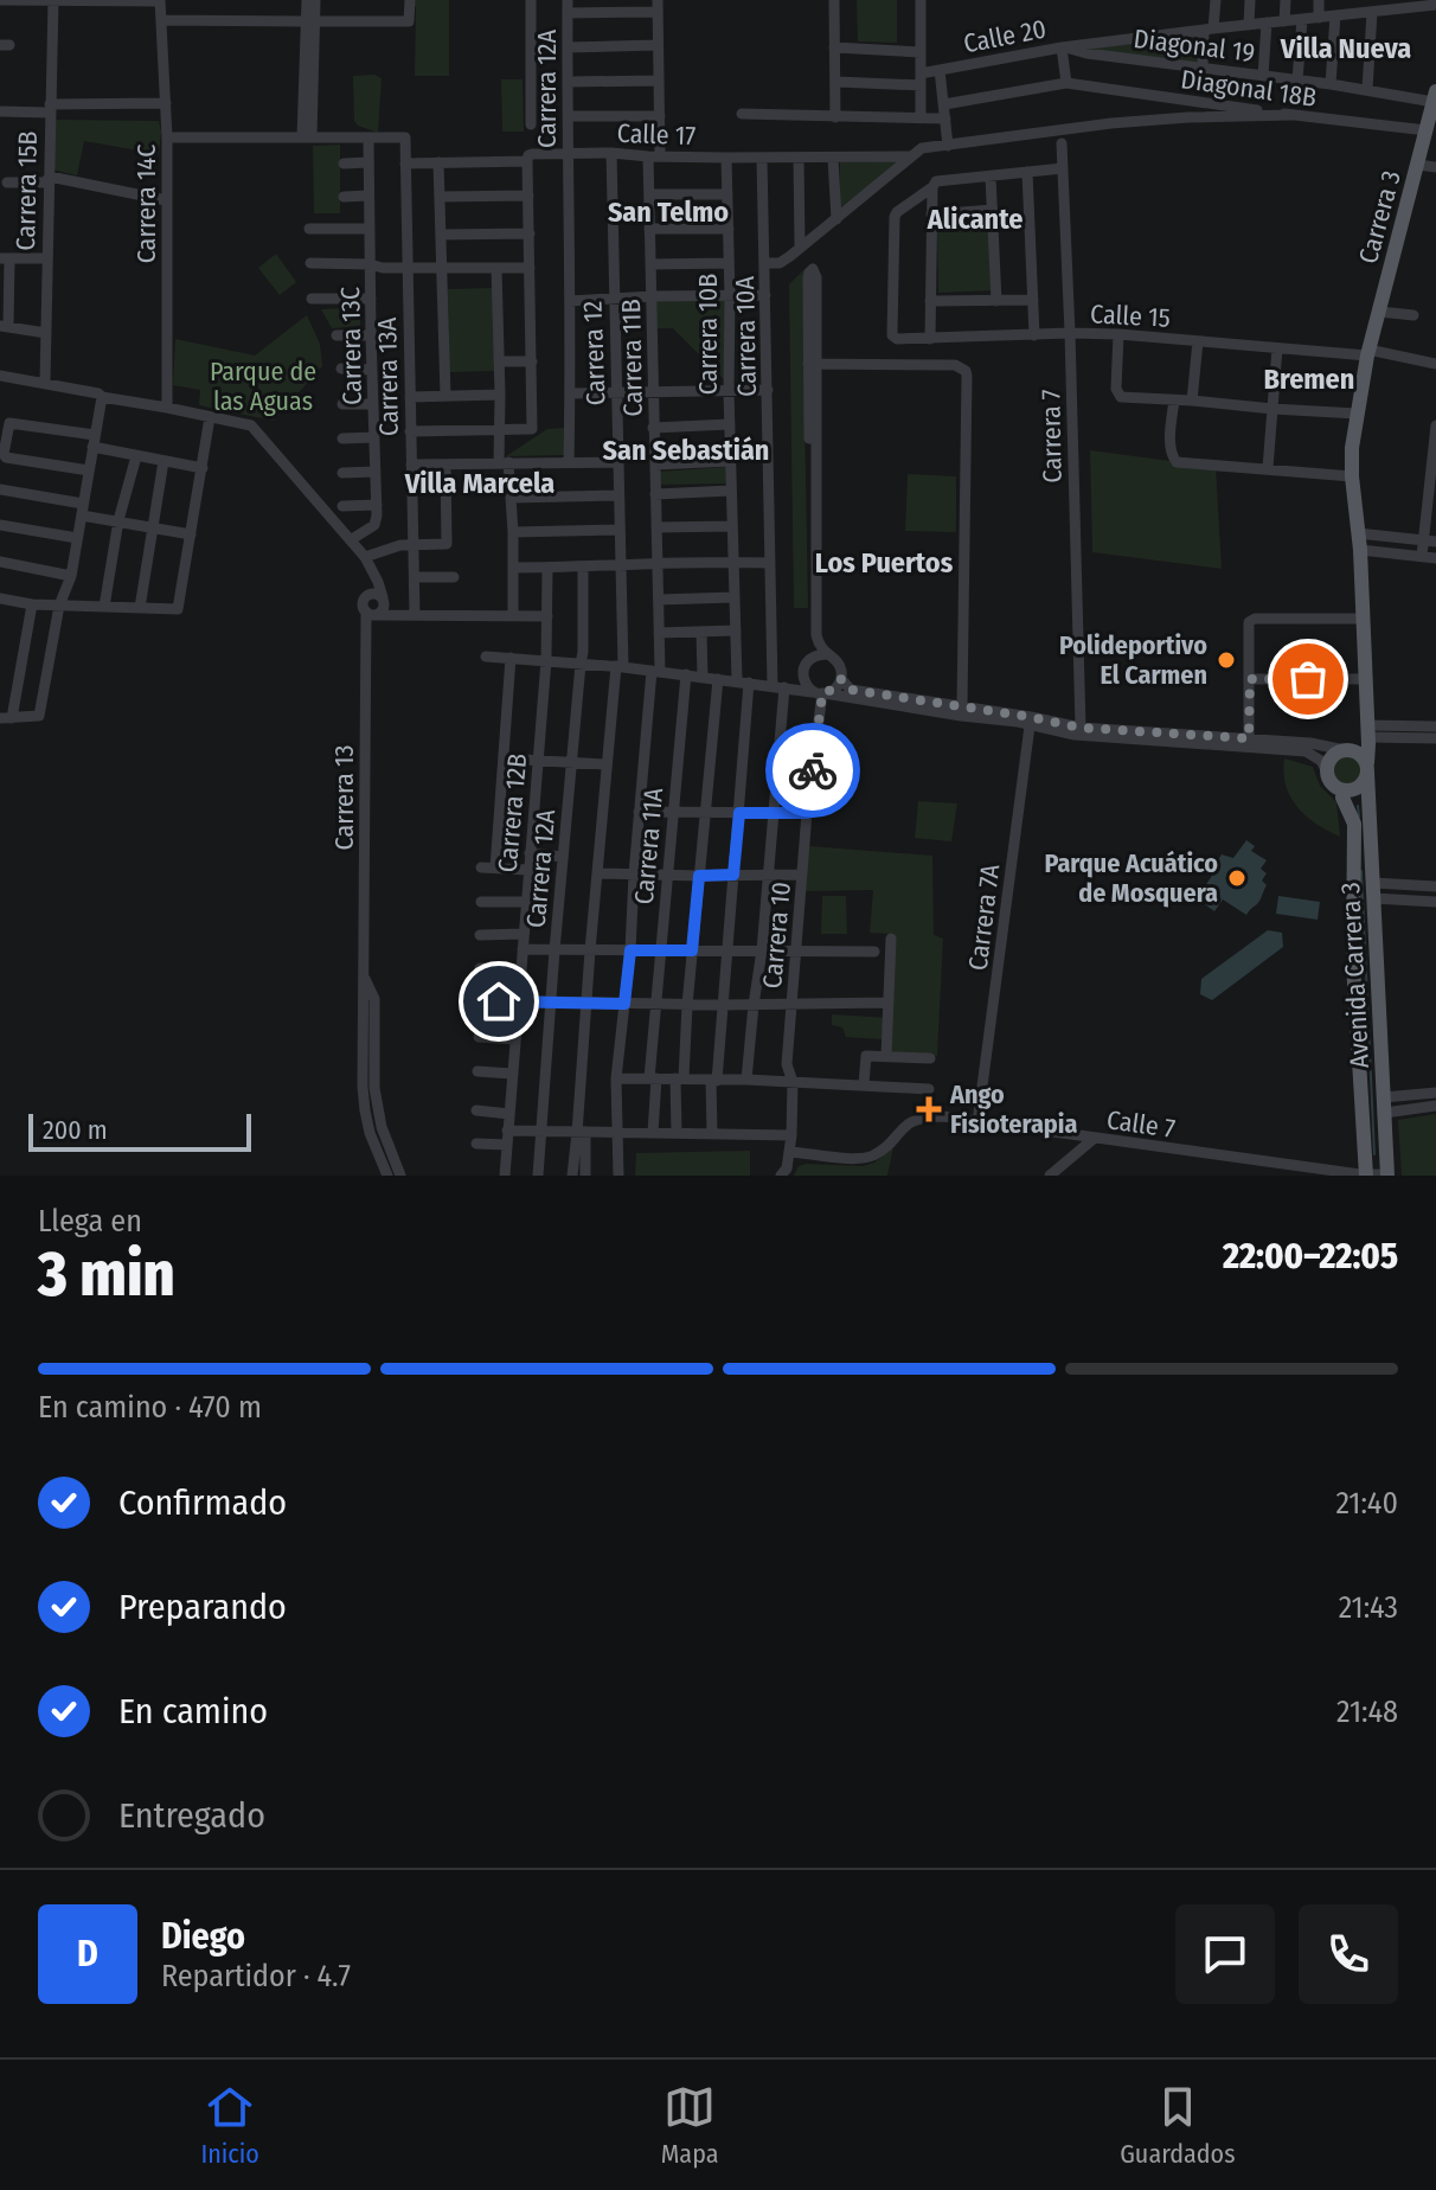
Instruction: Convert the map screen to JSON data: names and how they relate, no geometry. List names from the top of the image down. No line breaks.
{"streets":{"main road":["Carrera 3","Avenida Carrera 3"],"street":["Calle 20","Diagonal 19","Diagonal 18B","Carrera 12A","Calle 17","Carrera 15B","Carrera 14C","Calle 15","Carrera 10B","Carrera 10A","Carrera 13C","Carrera 12","Carrera 11B","Carrera 13A","Carrera 7","Carrera 13","Carrera 12B","Carrera 11A","Carrera 7A","Carrera 10","Calle 7"]},"crossings":[["Calle 20","Diagonal 19"],["Diagonal 19","Carrera 3"],["Diagonal 18B","Carrera 3"],["Carrera 12A","Calle 17"],["Calle 17","Carrera 10B"],["Calle 17","Carrera 10A"],["Calle 17","Carrera 12"],["Calle 17","Carrera 11B"],["Calle 17","Carrera 13A"],["Carrera 3","Calle 15"],["Carrera 3","Avenida Carrera 3"],["Calle 15","Carrera 7"],["Calle 15","Avenida Carrera 3"],["Carrera 13C","Carrera 13A"],["Carrera 7A","Calle 7"],["Carrera 10","Calle 7"],["Avenida Carrera 3","Calle 7"]],"districts":["Villa Nueva","San Telmo","Alicante","Bremen","San Sebastián","Villa Marcela","Los Puertos"],"parks":["Parque de las Aguas"],"places":{"other":["Polideportivo El Carmen","Parque Acuático de Mosquera"],"health":["Ango Fisioterapia"]},"scale_bar":"200 m","page":{"scale":"200 m","heading":["3 min","Llega en","22:00–22:05"],"panel":["Diego","Repartidor · 4.7"],"bar":"En camino · 470 m","list":[["Confirmado","21:40"],["Preparando","21:43"],["En camino","21:48"],"Entregado"],"round":"D","tabs":["Inicio","Mapa","Guardados"]}}
